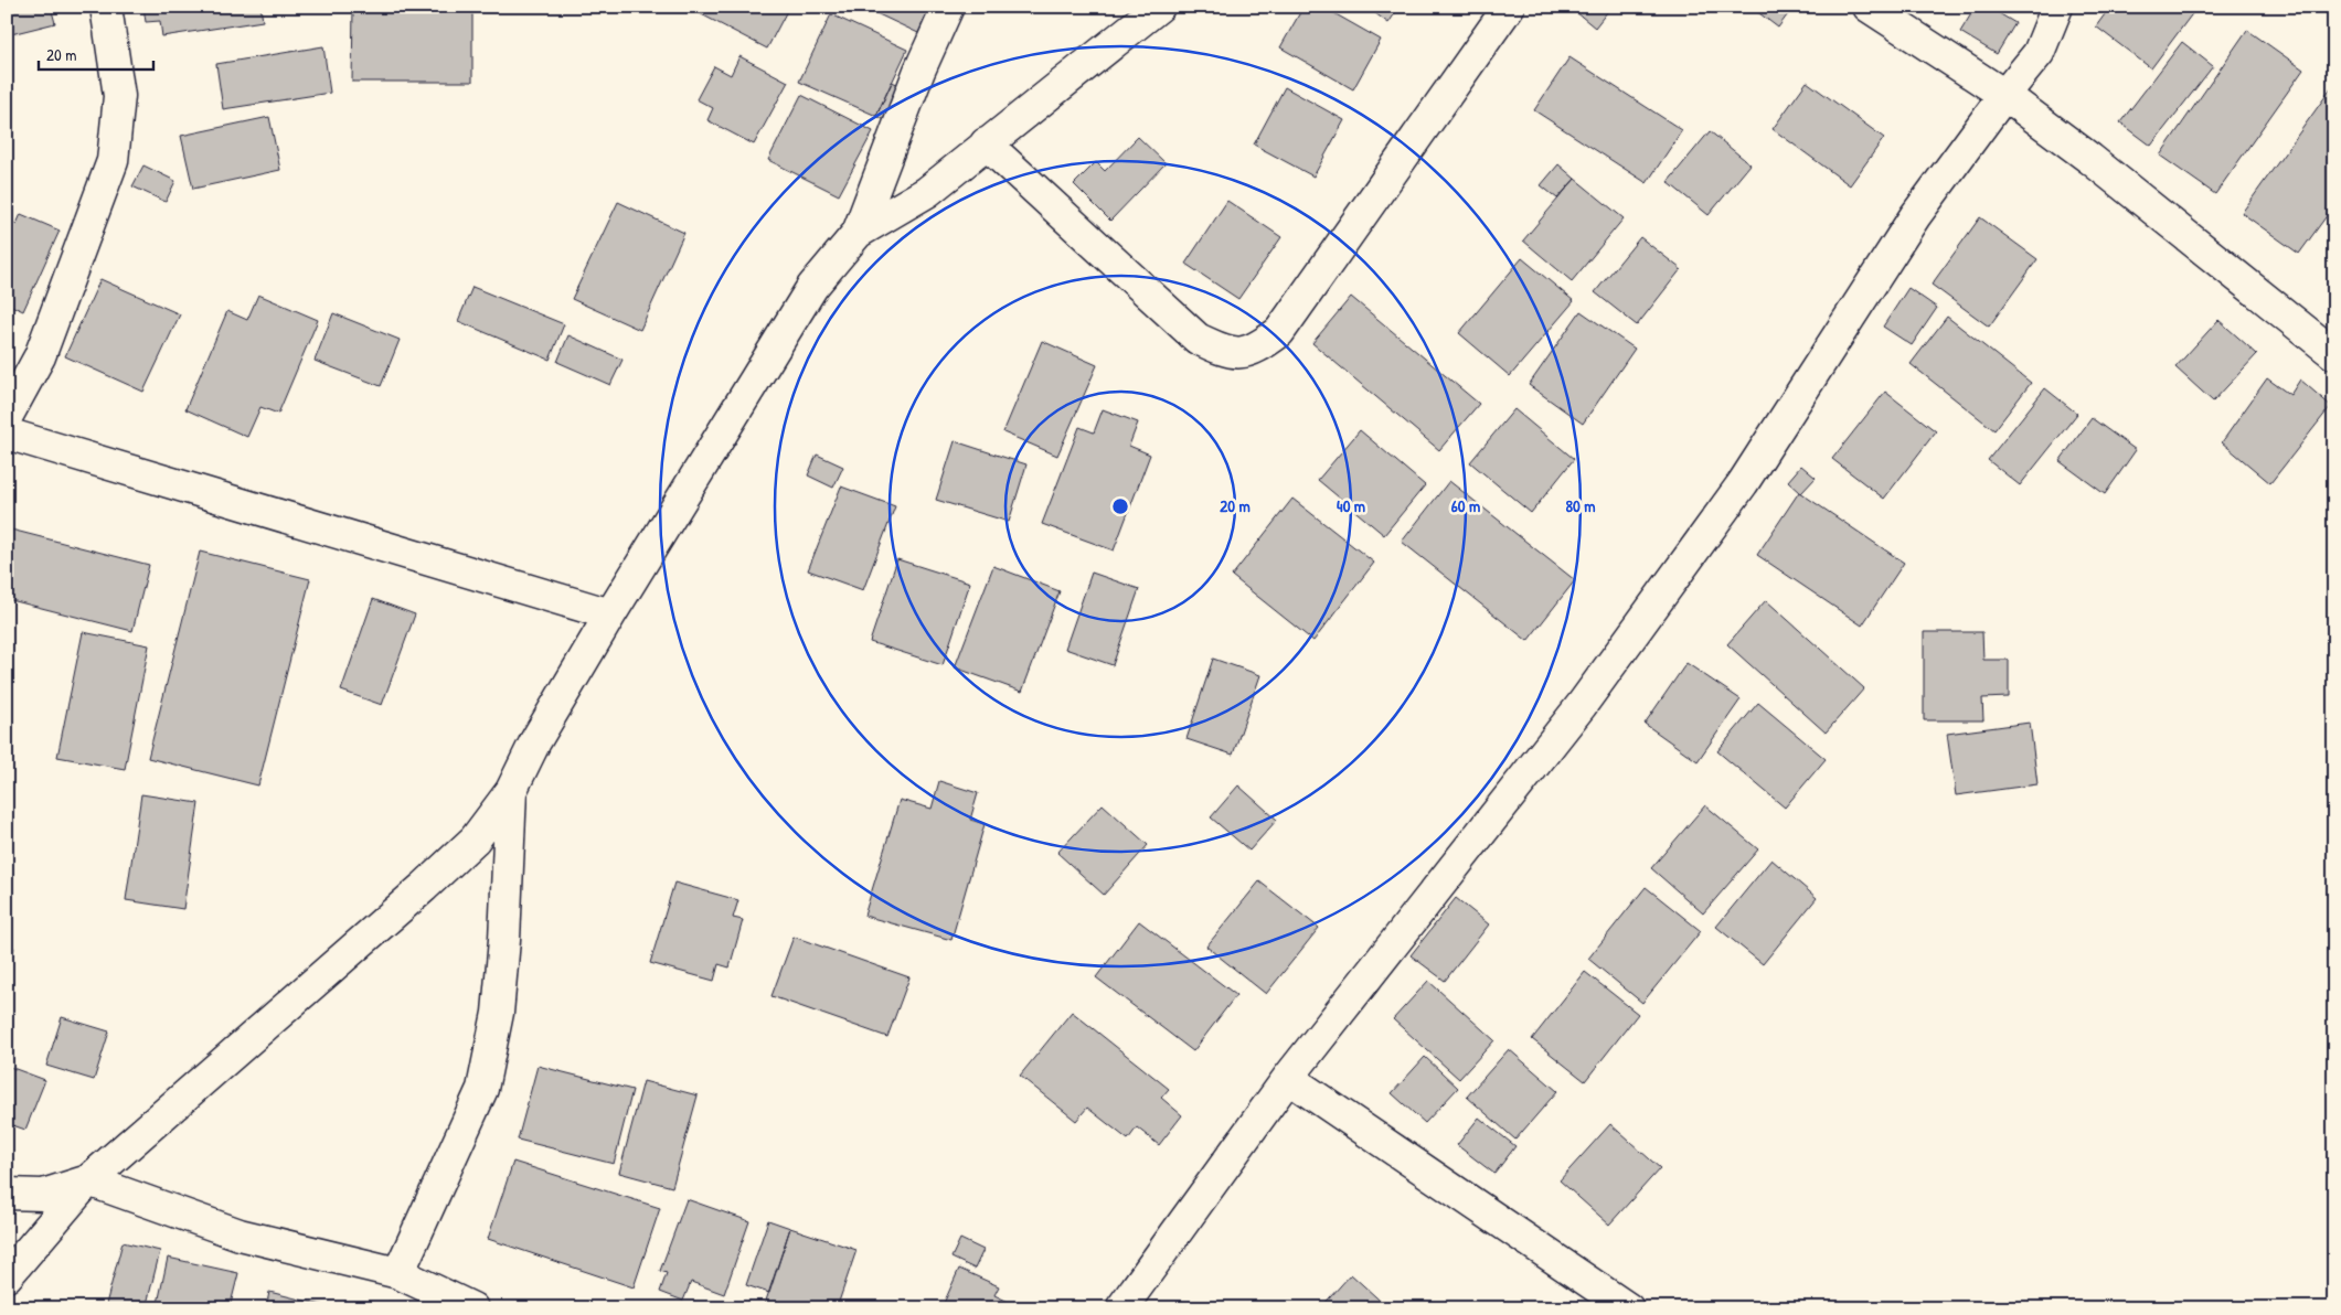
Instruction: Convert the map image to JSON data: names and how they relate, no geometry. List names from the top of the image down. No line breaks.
{"scale_bar":"20 m","rings":["20 m","40 m","60 m","80 m"]}
